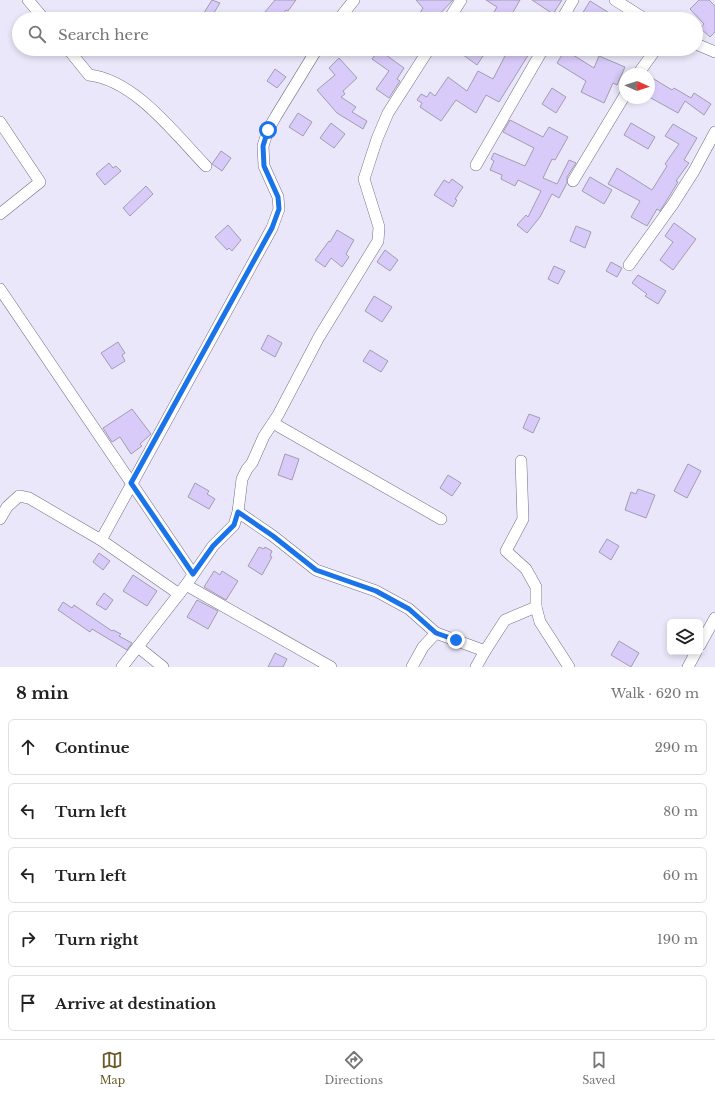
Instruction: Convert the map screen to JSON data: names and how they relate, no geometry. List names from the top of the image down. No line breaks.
{"north":"right","page":{"search":"Search here","heading":["8 min","Walk · 620 m"],"list":[["Continue","290 m"],["Turn left","80 m"],["Turn left","60 m"],["Turn right","190 m"],"Arrive at destination"],"nav":["Map","Directions","Saved"]}}
